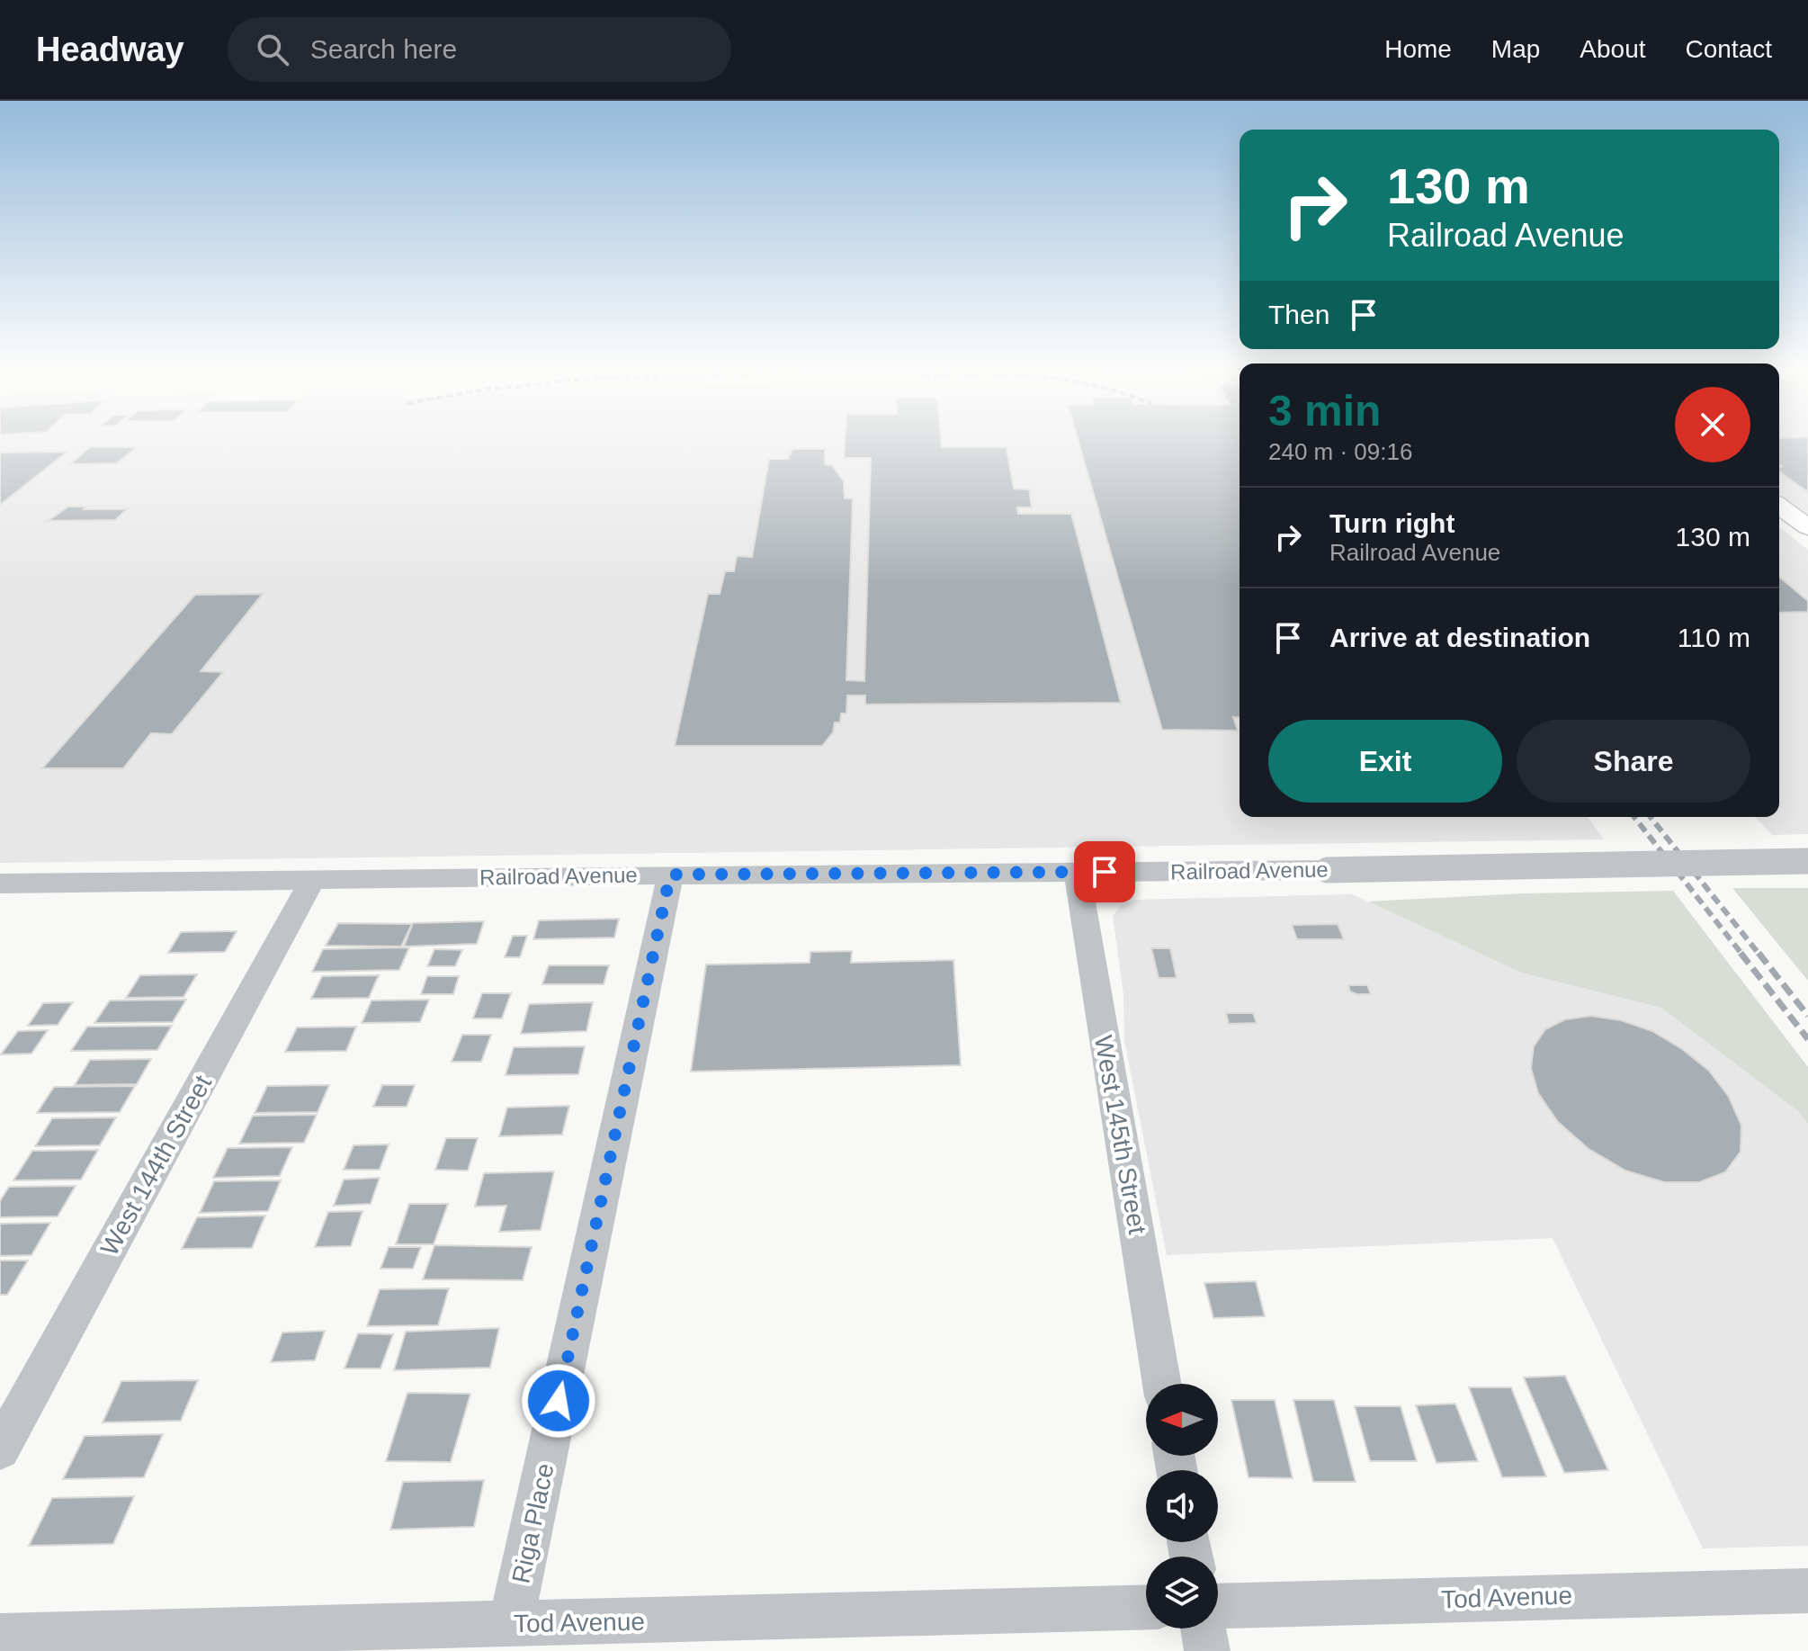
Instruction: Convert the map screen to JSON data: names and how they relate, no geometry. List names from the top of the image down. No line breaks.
{"streets":{"street":["Railroad Avenue","West 145th Street","West 144th Street","Riga Place","Tod Avenue"]},"crossings":[["Railroad Avenue","West 145th Street"],["Railroad Avenue","West 144th Street"],["Railroad Avenue","Riga Place"],["Riga Place","Tod Avenue"]],"north":"left","page":{"header":"Headway","search":"Search here","nav":["Home","Map","About","Contact"],"turn":["130 m","Railroad Avenue"],"then":"Then","heading":["3 min","240 m · 09:16"],"list":[{"name":"Turn right","note":"Railroad Avenue","value":"130 m"},{"name":"Arrive at destination","value":"110 m"}],"buttons":["Exit","Share"]}}
